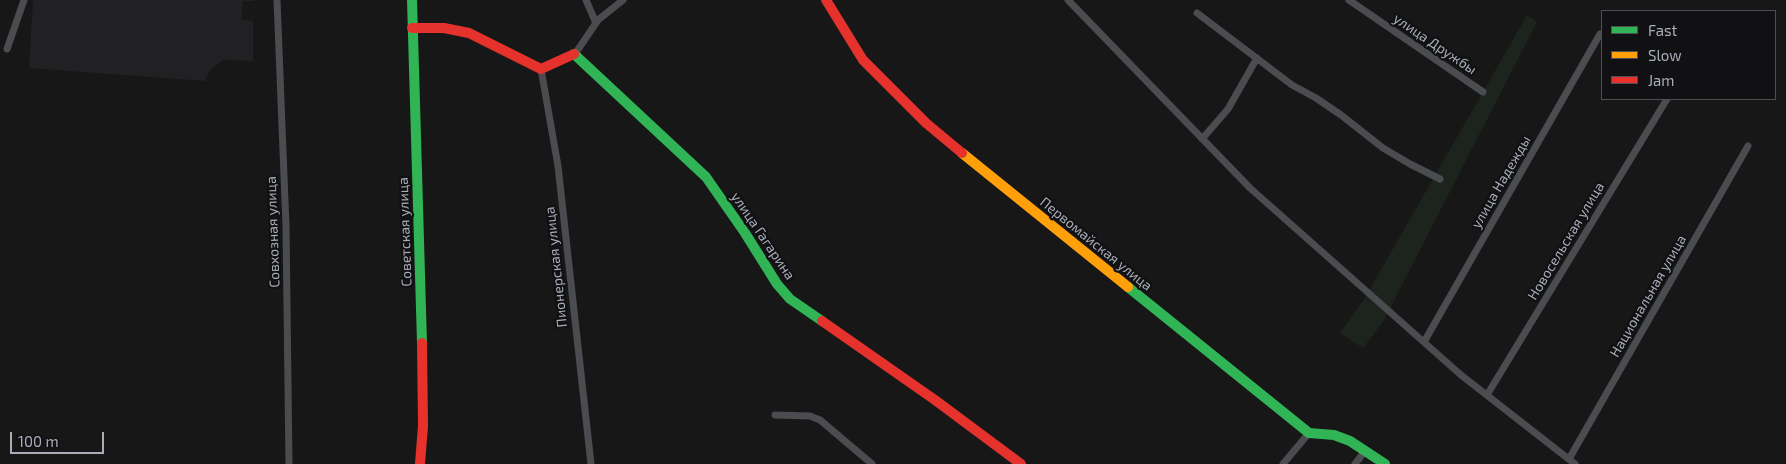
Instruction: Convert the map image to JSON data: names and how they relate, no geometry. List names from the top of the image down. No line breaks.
{"streets":{"street":["улица Дружбы","улица Надежды","Совхозная улица","Советская улица","улица Гагарина","Новосельская улица","Первомайская улица","Пионерская улица","Национальная улица"]},"legend":["Fast","Slow","Jam"],"scale_bar":"100 m"}
